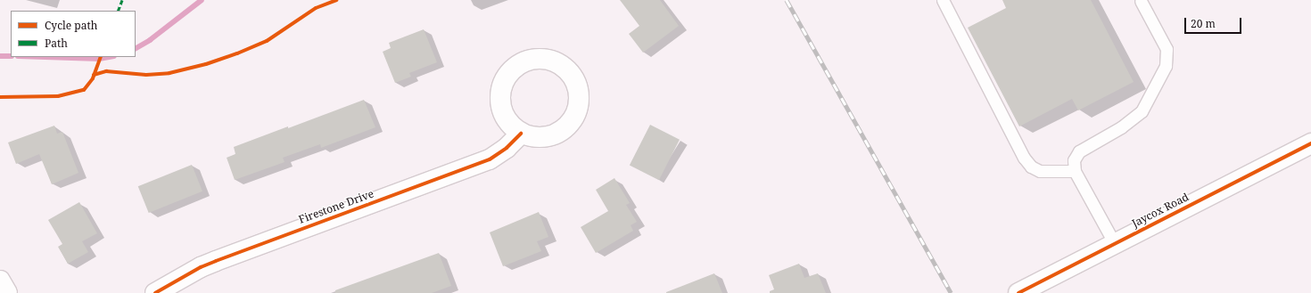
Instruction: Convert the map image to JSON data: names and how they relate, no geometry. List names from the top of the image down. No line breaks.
{"streets":{"street":["Firestone Drive","Jaycox Road"]},"legend":["Cycle path","Path"],"scale_bar":"20 m"}
